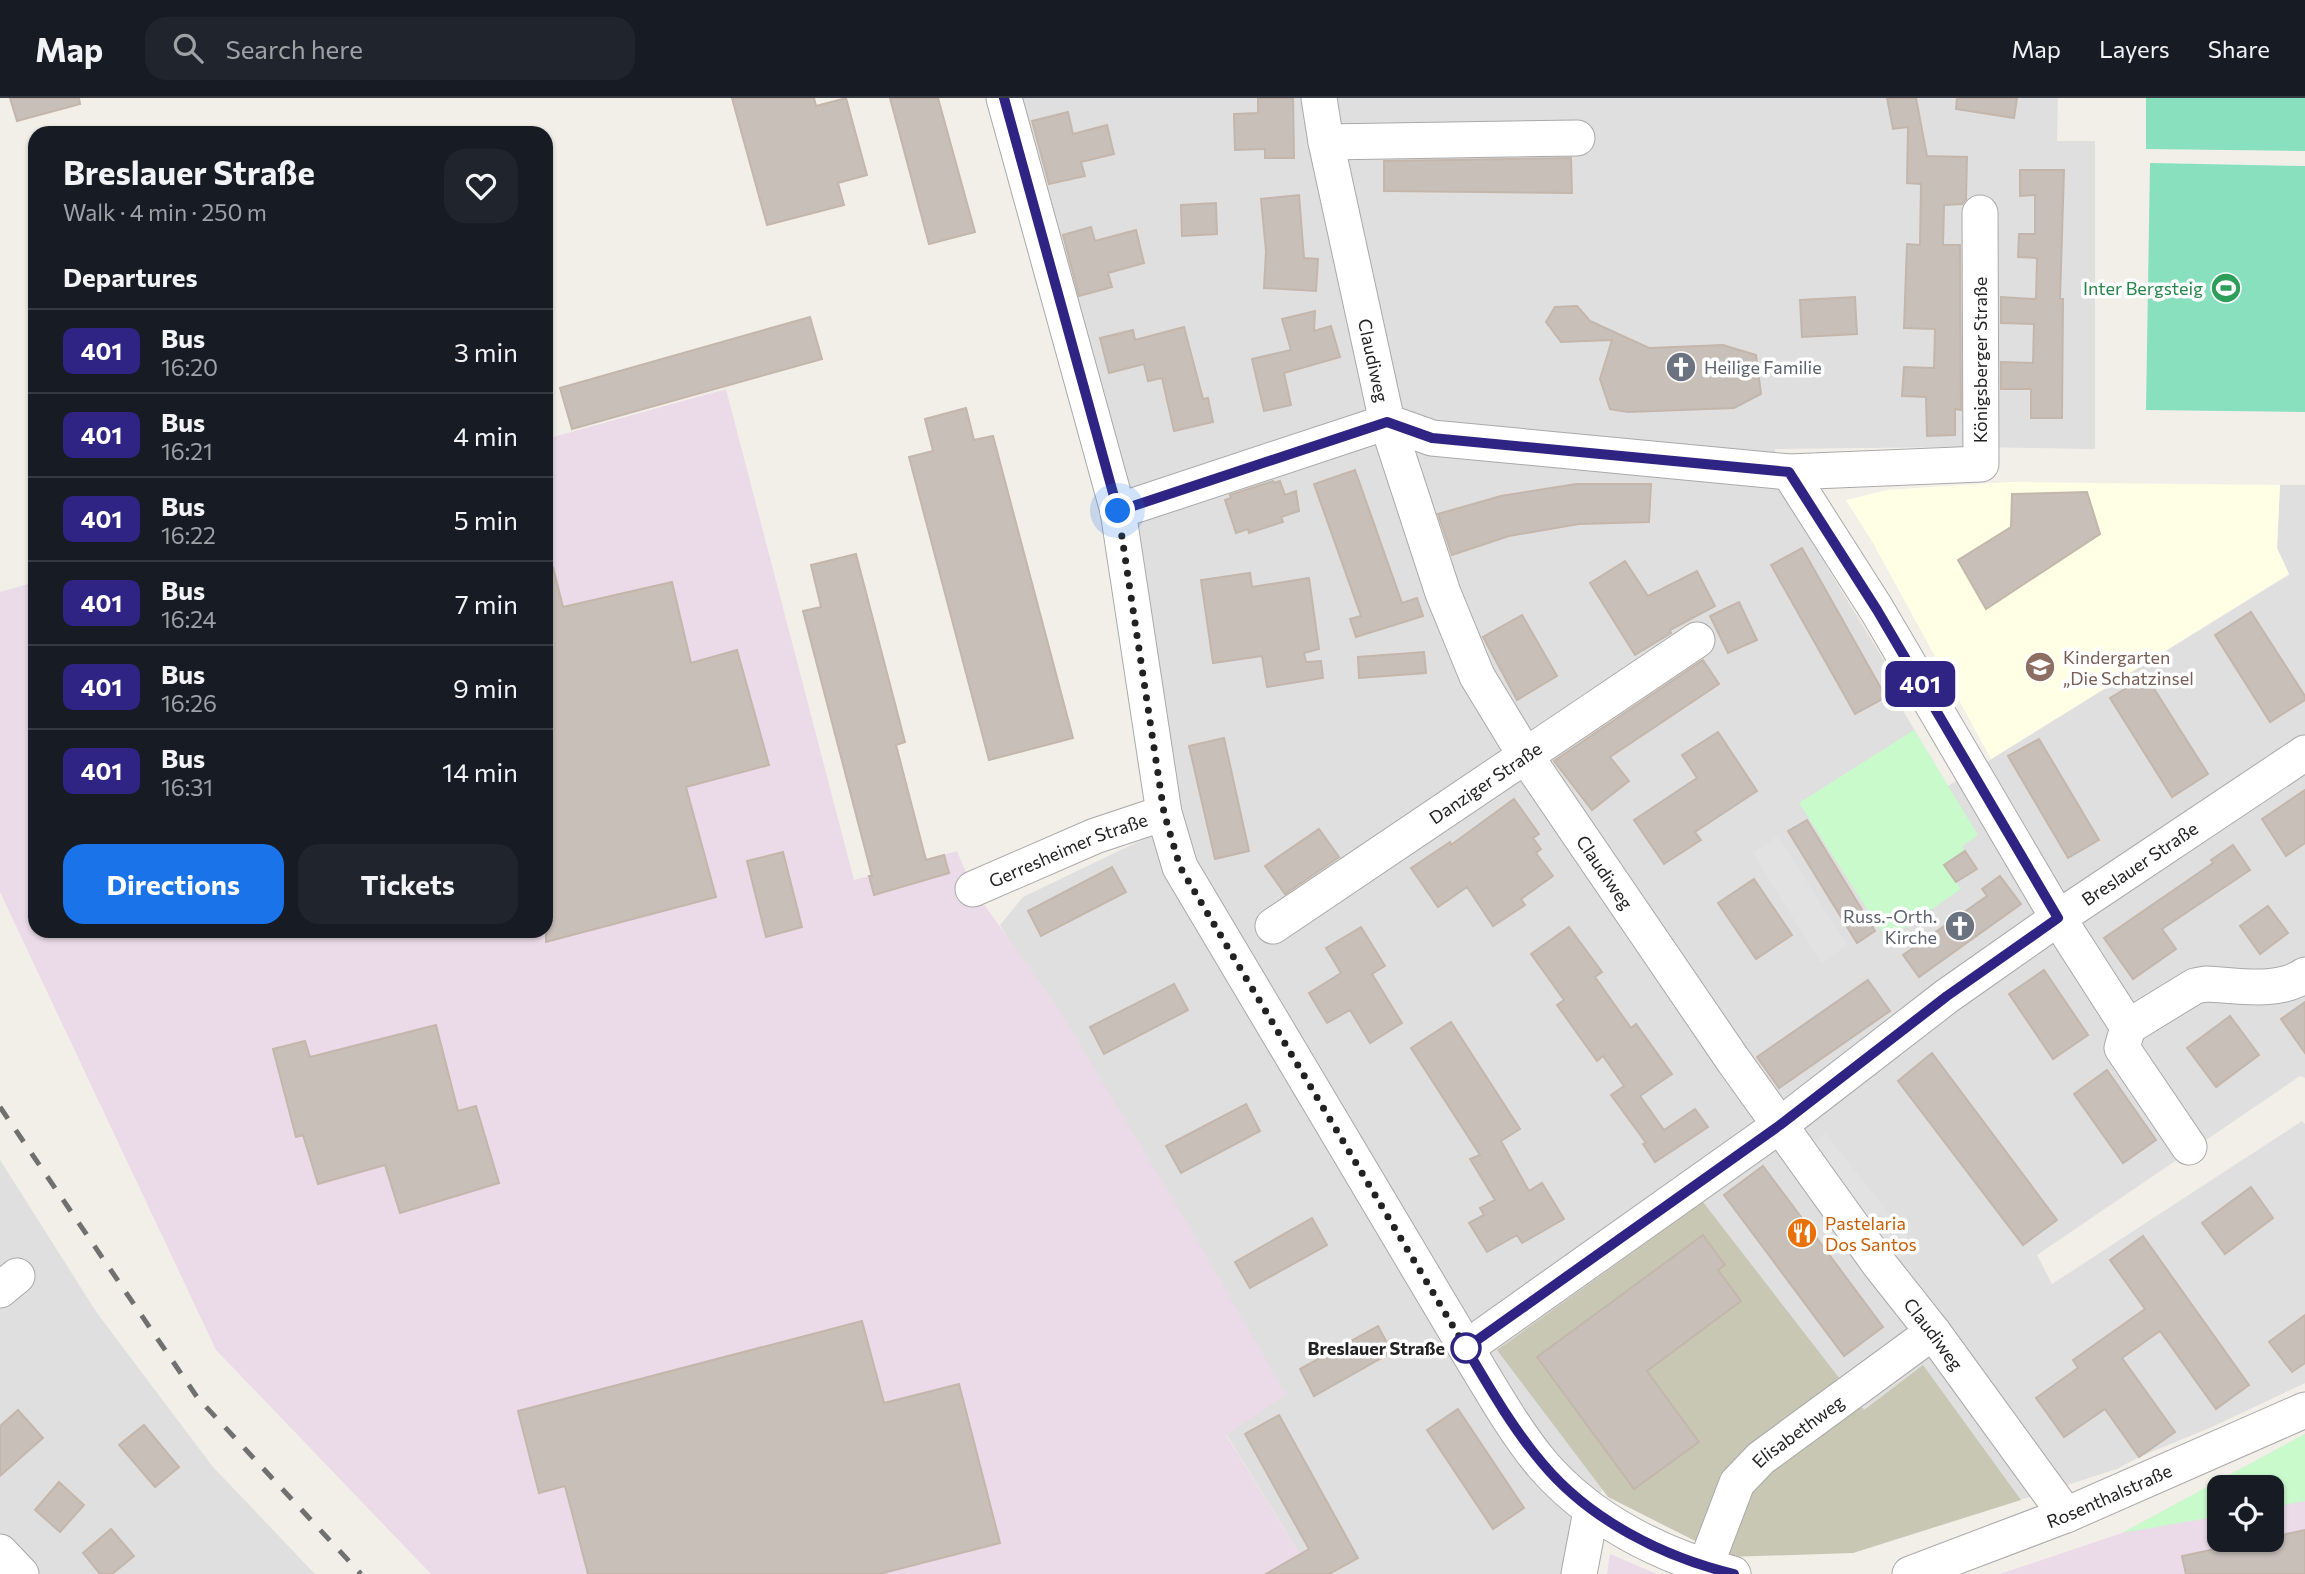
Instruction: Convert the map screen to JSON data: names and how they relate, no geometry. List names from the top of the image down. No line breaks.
{"streets":{"street":["Königsberger Straße","Claudiweg","Danziger Straße","Gerresheimer Straße","Breslauer Straße","Elisabethweg","Rosenthalstraße"]},"crossings":[["Königsberger Straße","Claudiweg"],["Claudiweg","Danziger Straße"],["Claudiweg","Breslauer Straße"],["Claudiweg","Elisabethweg"],["Claudiweg","Rosenthalstraße"],["Gerresheimer Straße","Breslauer Straße"]],"places":{"sports":["Inter Bergsteig"],"church":["Heilige Familie","Russ.-Orth. Kirche"],"school or university":["Kindergarten „Die Schatzinsel"],"restaurant":["Pastelaria Dos Santos"],"other":["Breslauer Straße"]},"lines":["bus line 401"],"page":{"header":"Map","search":"Search here","nav":["Map","Layers","Share"],"on_map":"401","heading":[["Breslauer Straße","Walk · 4 min · 250 m"],"Departures"],"list":[{"mark":"401","name":"Bus","note":"16:20","value":"3 min"},{"mark":"401","name":"Bus","note":"16:21","value":"4 min"},{"mark":"401","name":"Bus","note":"16:22","value":"5 min"},{"mark":"401","name":"Bus","note":"16:24","value":"7 min"},{"mark":"401","name":"Bus","note":"16:26","value":"9 min"},{"mark":"401","name":"Bus","note":"16:31","value":"14 min"}],"buttons":["Directions","Tickets"]}}
